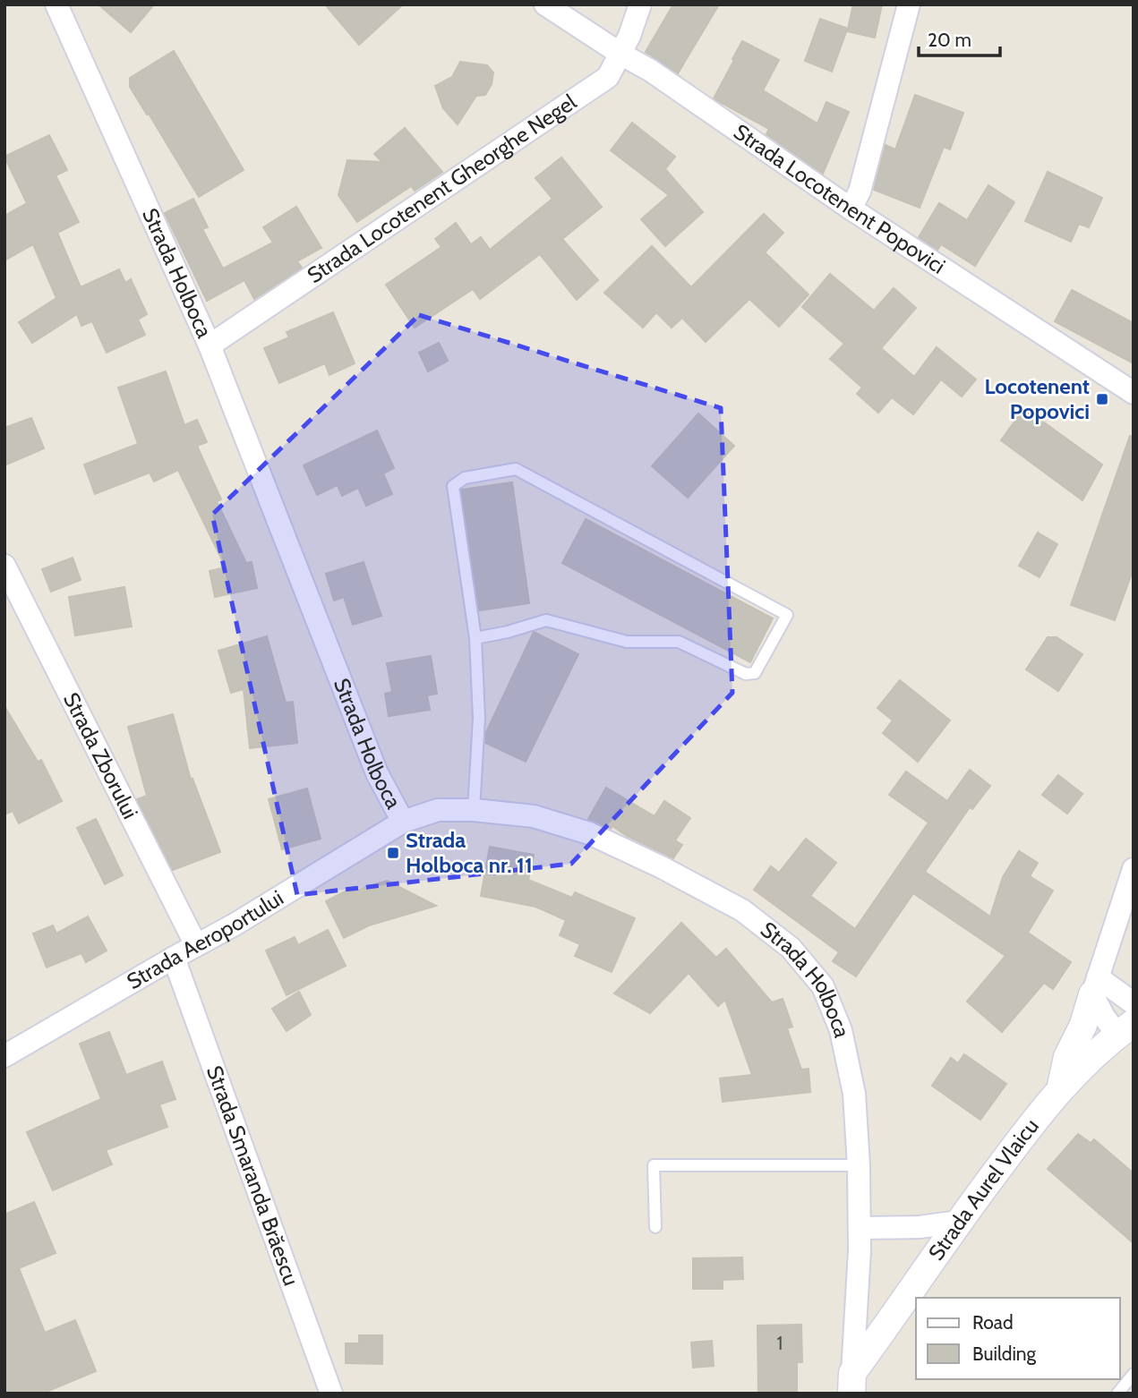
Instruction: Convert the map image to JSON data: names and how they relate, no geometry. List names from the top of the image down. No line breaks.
{"streets":{"street":["Strada Locotenent Gheorghe Negel","Strada Locotenent Popovici","Strada Holboca","Strada Zborului","Strada Aeroportului","Strada Smaranda Brăescu","Strada Aurel Vlaicu"]},"crossings":[["Strada Locotenent Gheorghe Negel","Strada Locotenent Popovici"],["Strada Locotenent Gheorghe Negel","Strada Holboca"],["Strada Holboca","Strada Aeroportului"],["Strada Holboca","Strada Aurel Vlaicu"],["Strada Zborului","Strada Aeroportului"],["Strada Aeroportului","Strada Smaranda Brăescu"]],"places":{"transit":["Locotenent Popovici","Strada Holboca nr. 11"]},"house_numbers":["1"],"legend":["Road","Building"],"scale_bar":"20 m"}
